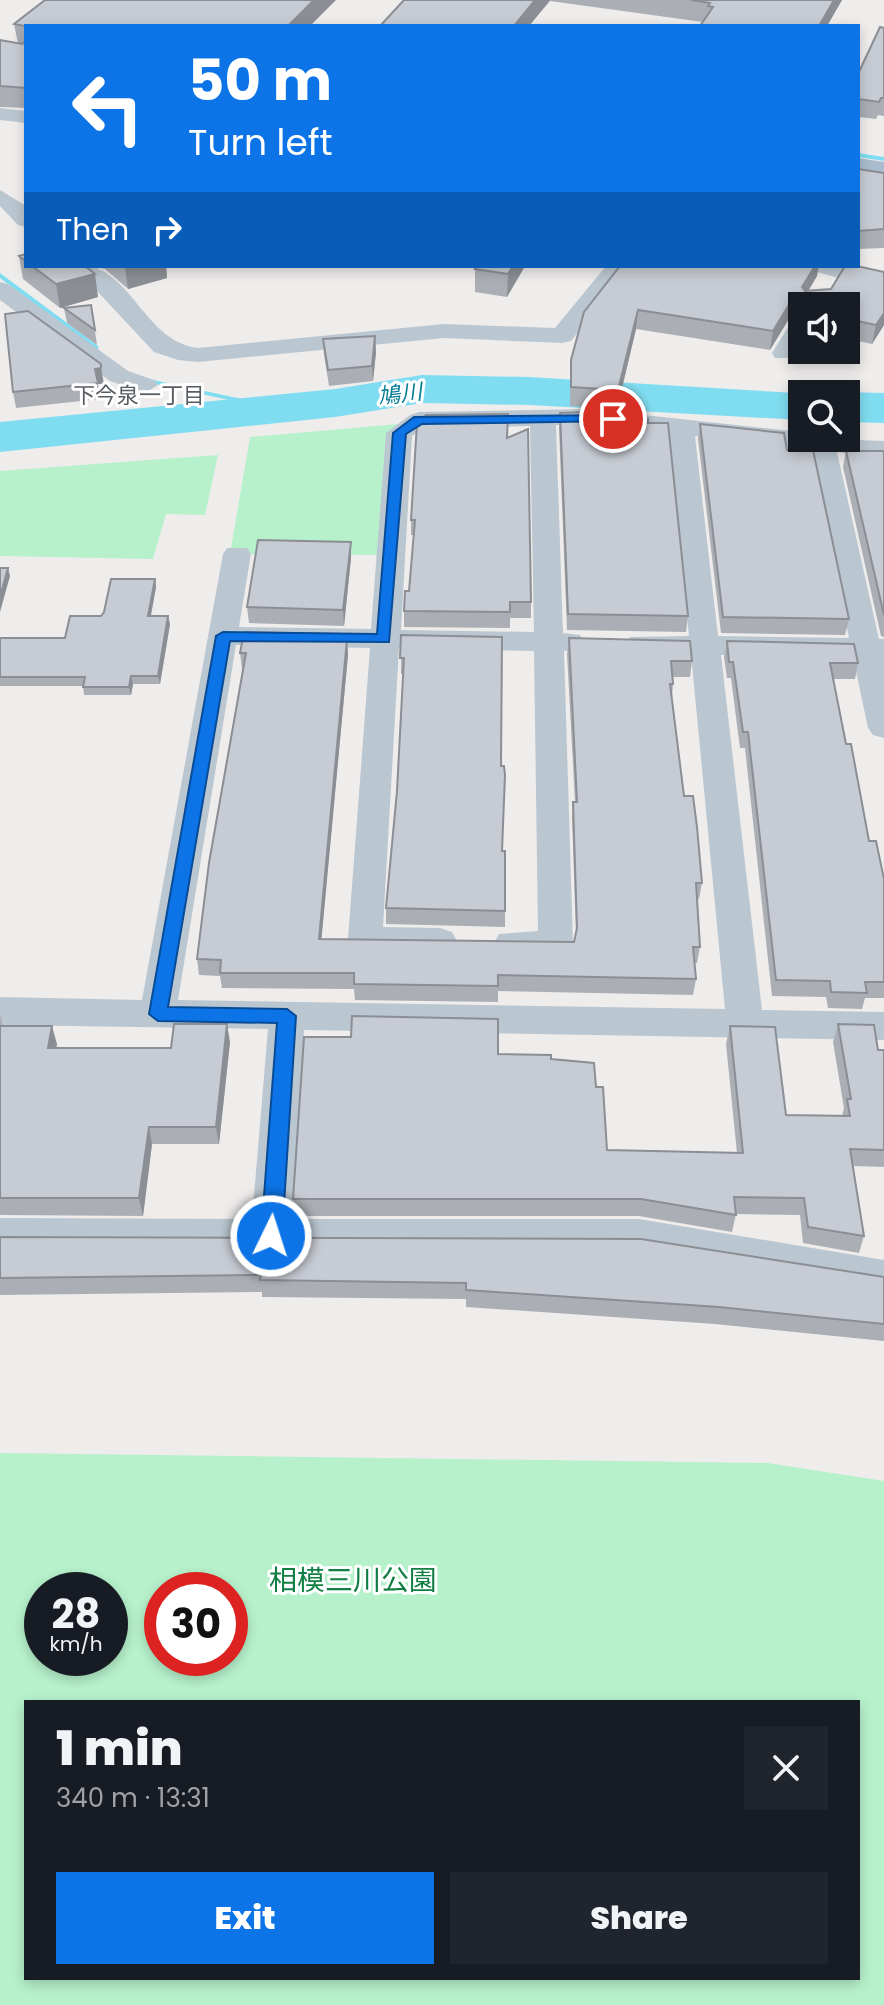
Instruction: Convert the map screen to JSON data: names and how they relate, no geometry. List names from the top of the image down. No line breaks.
{"districts":["下今泉一丁目"],"water":["鳩川"],"parks":["相模三川公園"],"page":{"turn":["50 m","Turn left"],"then":"Then","speed":"28 km/h","limit":"30","heading":["1 min","340 m · 13:31"],"buttons":["Exit","Share"]}}
